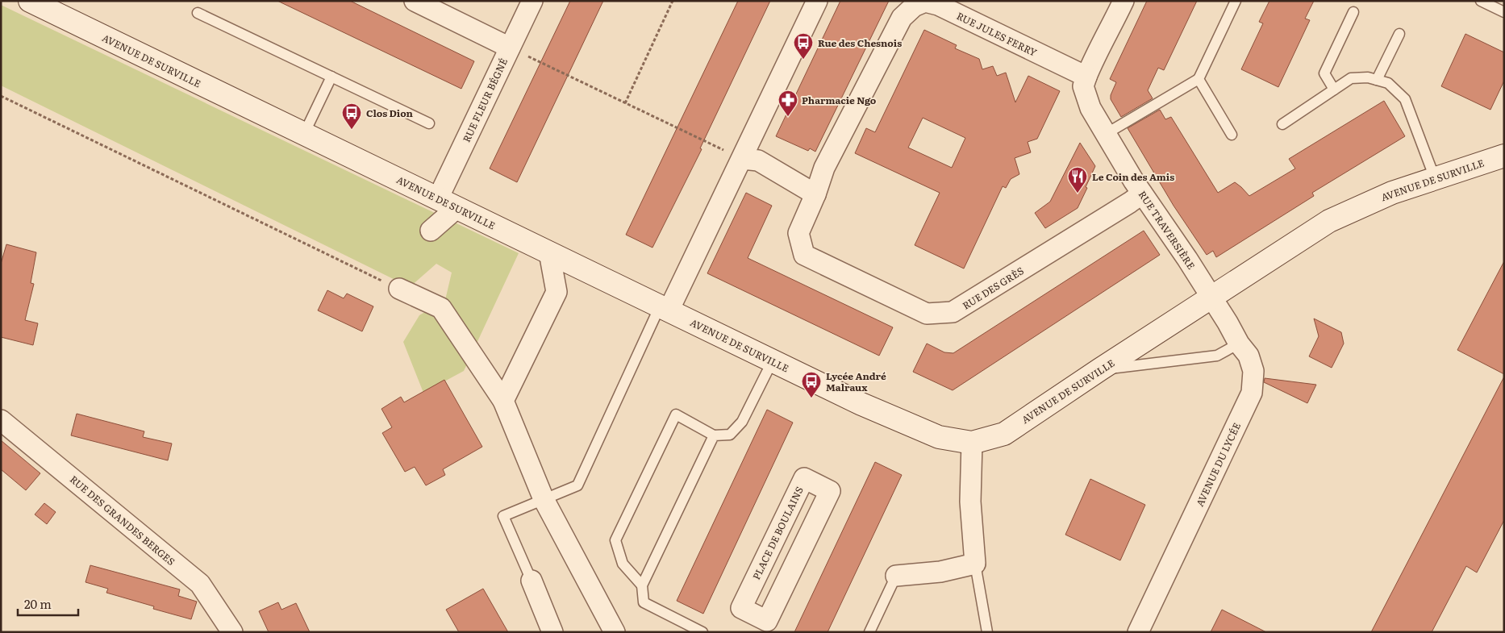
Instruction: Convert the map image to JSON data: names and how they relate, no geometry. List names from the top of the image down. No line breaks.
{"streets":{"street":["RUE JULES FERRY","AVENUE DE SURVILLE","RUE FLEUR BÉGNÉ","RUE TRAVERSIÈRE","RUE DES GRÈS","AVENUE DU LYCÉE","RUE DES GRANDES BERGES","PLACE DE BOULAINS"]},"crossings":[["RUE JULES FERRY","RUE TRAVERSIÈRE"],["RUE JULES FERRY","RUE DES GRÈS"],["AVENUE DE SURVILLE","RUE FLEUR BÉGNÉ"],["AVENUE DE SURVILLE","RUE TRAVERSIÈRE"],["AVENUE DE SURVILLE","AVENUE DU LYCÉE"],["RUE TRAVERSIÈRE","RUE DES GRÈS"],["RUE TRAVERSIÈRE","AVENUE DU LYCÉE"]],"places":{"bus stop":["Rue des Chesnois","Clos Dion","Lycée André Malraux"],"pharmacy":["Pharmacie Ngo"],"restaurant":["Le Coin des Amis"]},"scale_bar":"20 m"}
